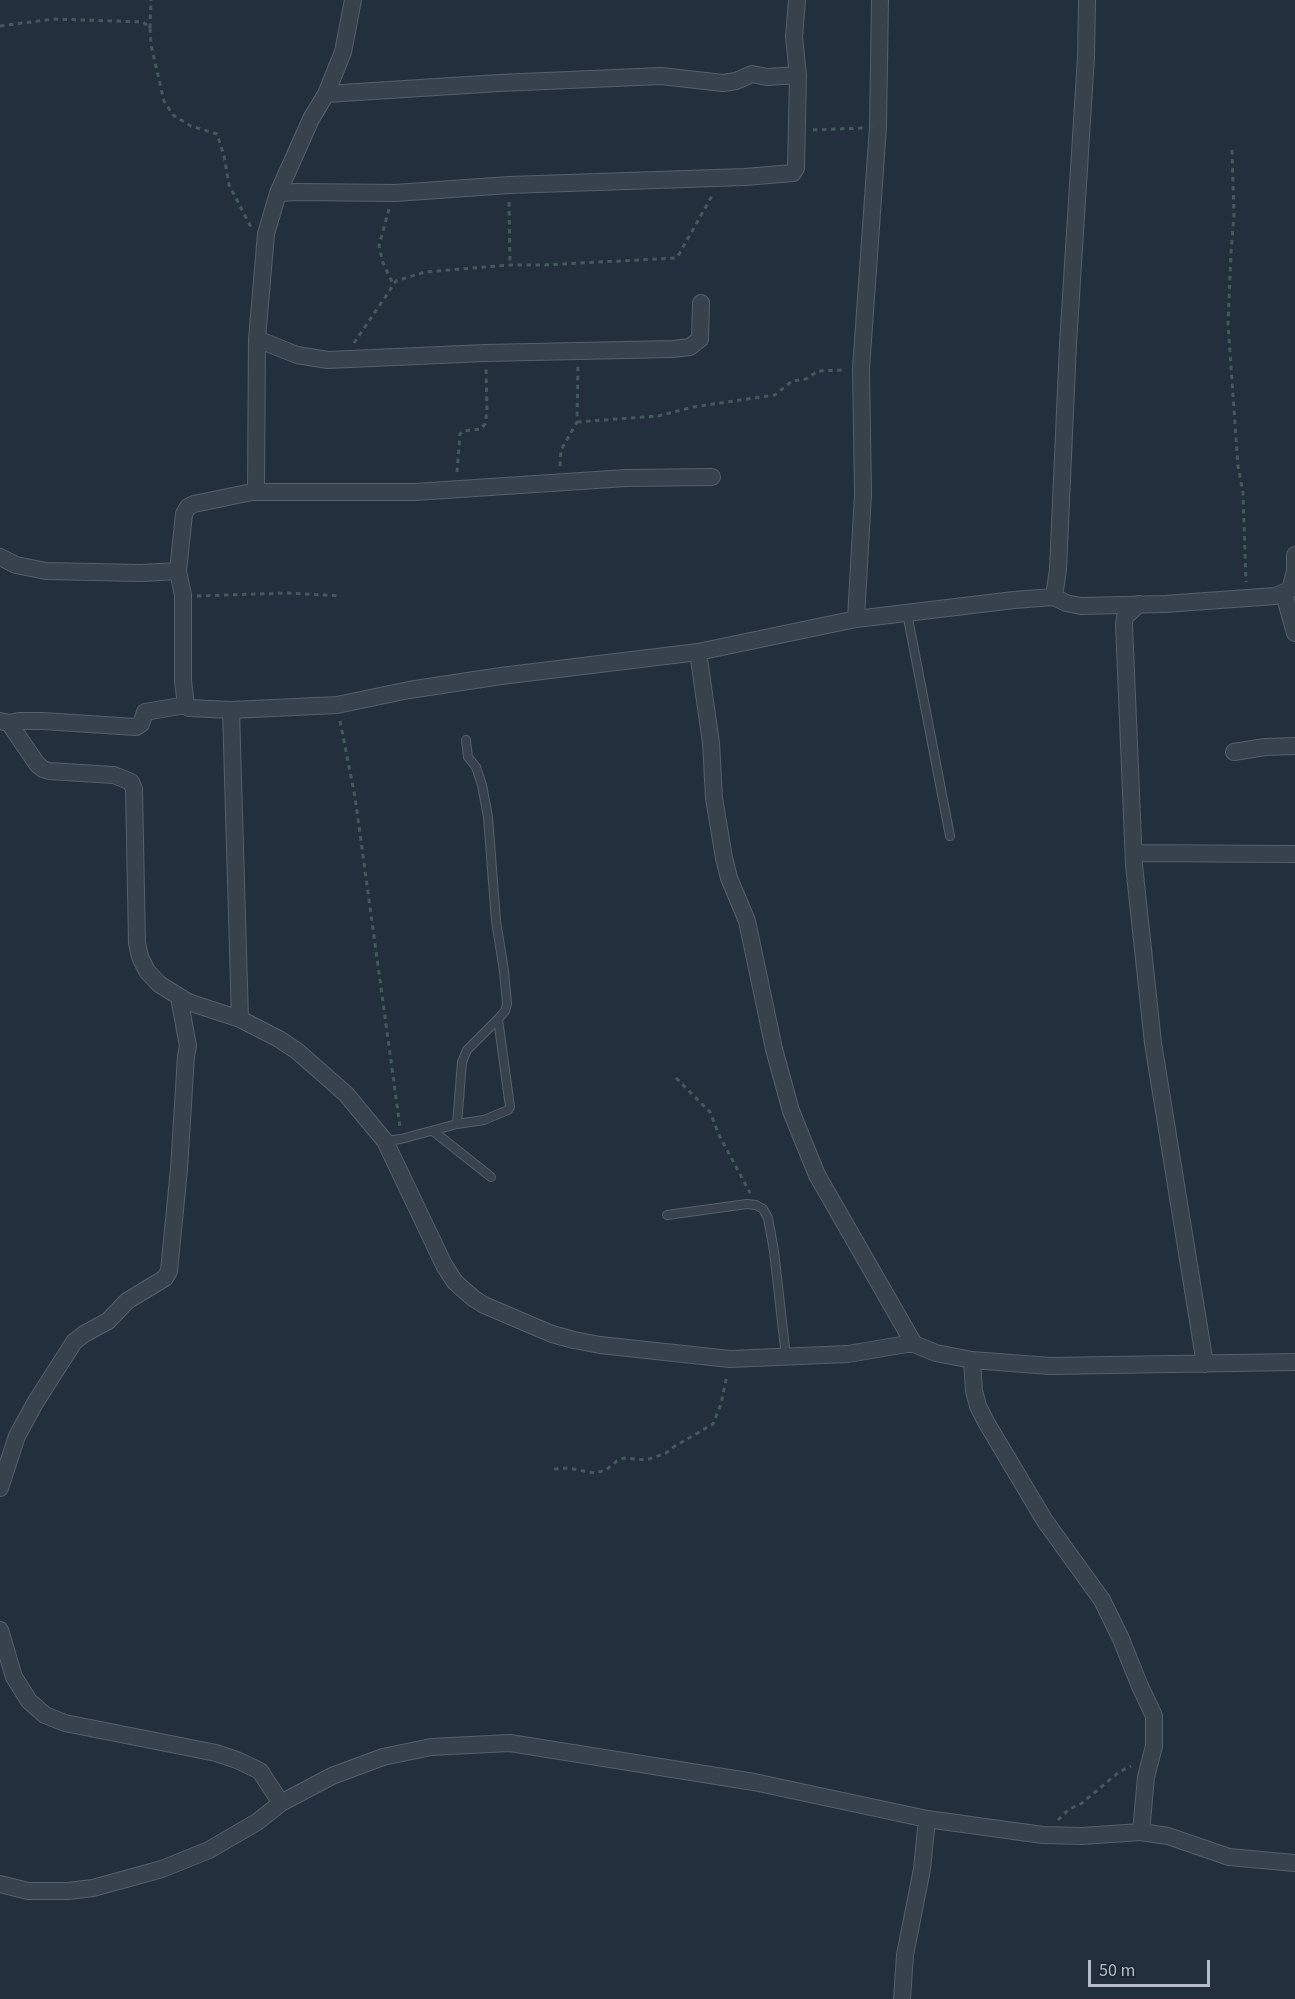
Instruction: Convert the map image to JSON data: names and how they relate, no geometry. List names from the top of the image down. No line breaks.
{"scale_bar":"50 m"}
